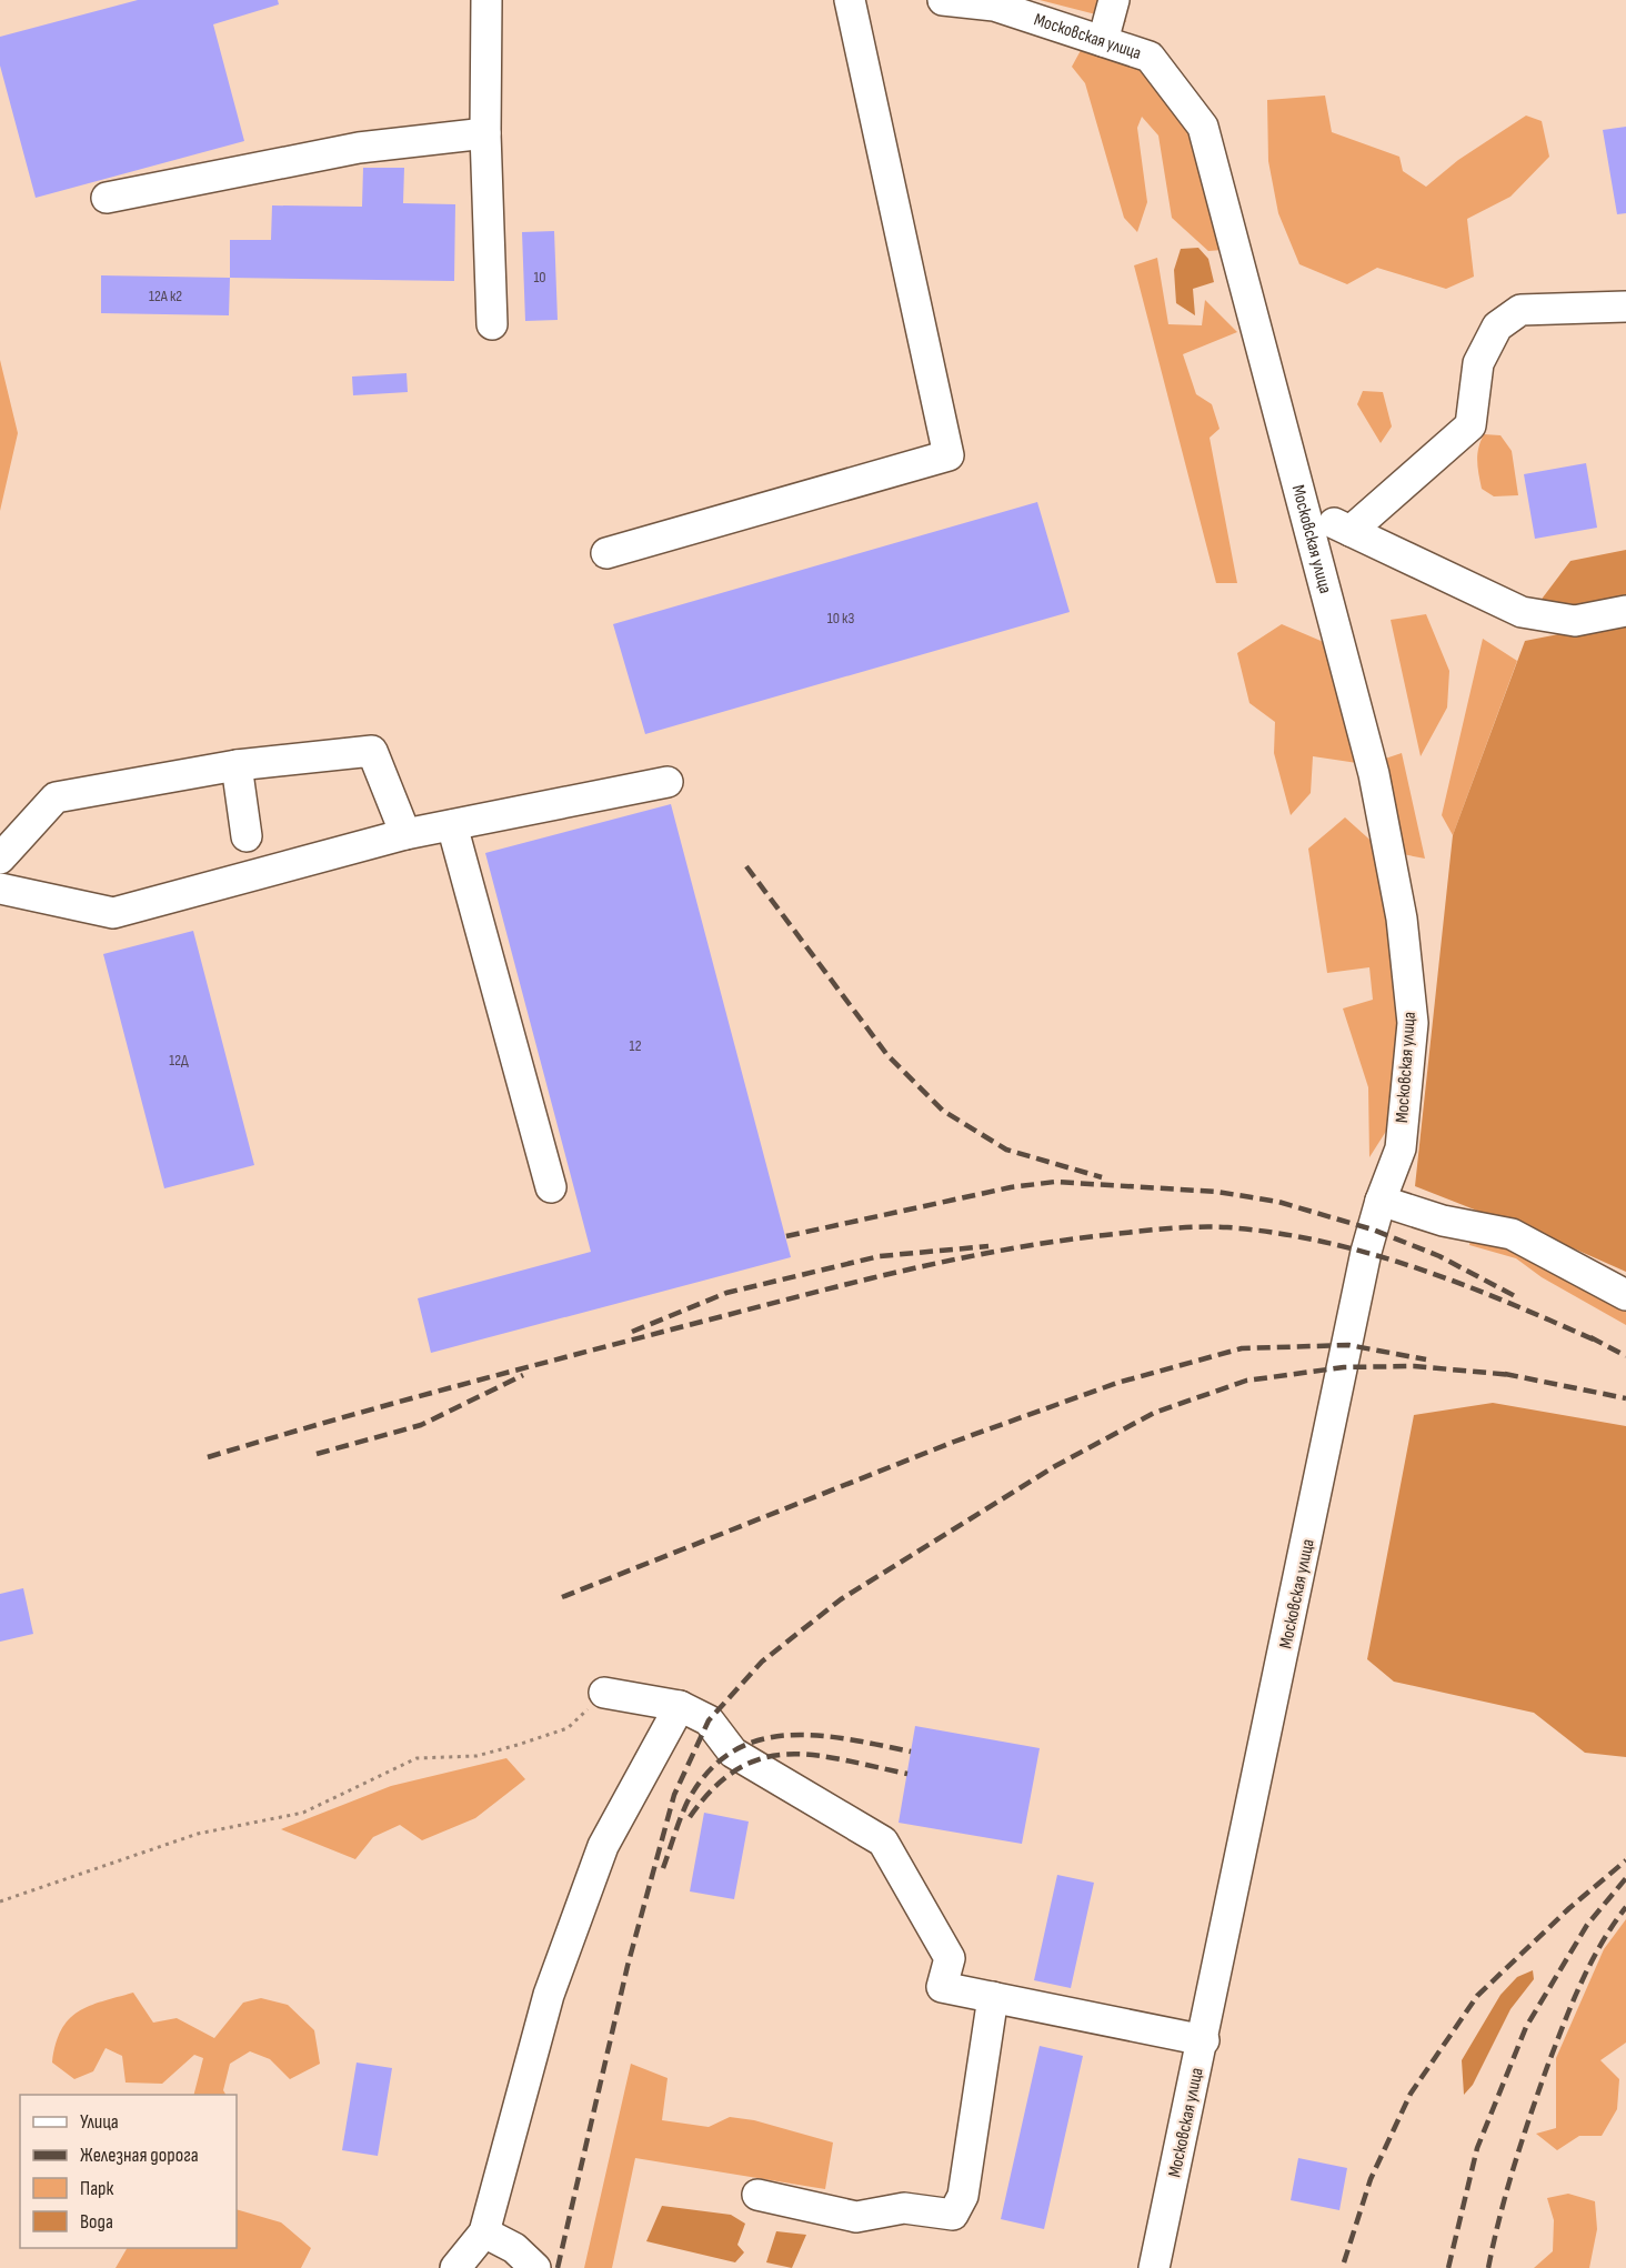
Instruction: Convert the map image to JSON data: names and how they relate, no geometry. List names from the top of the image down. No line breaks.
{"streets":{"street":["Московская улица"]},"house_numbers":["10","12А к2","10 к3","12","12Д"],"legend":["Улица","Железная дорога","Парк","Вода"]}
